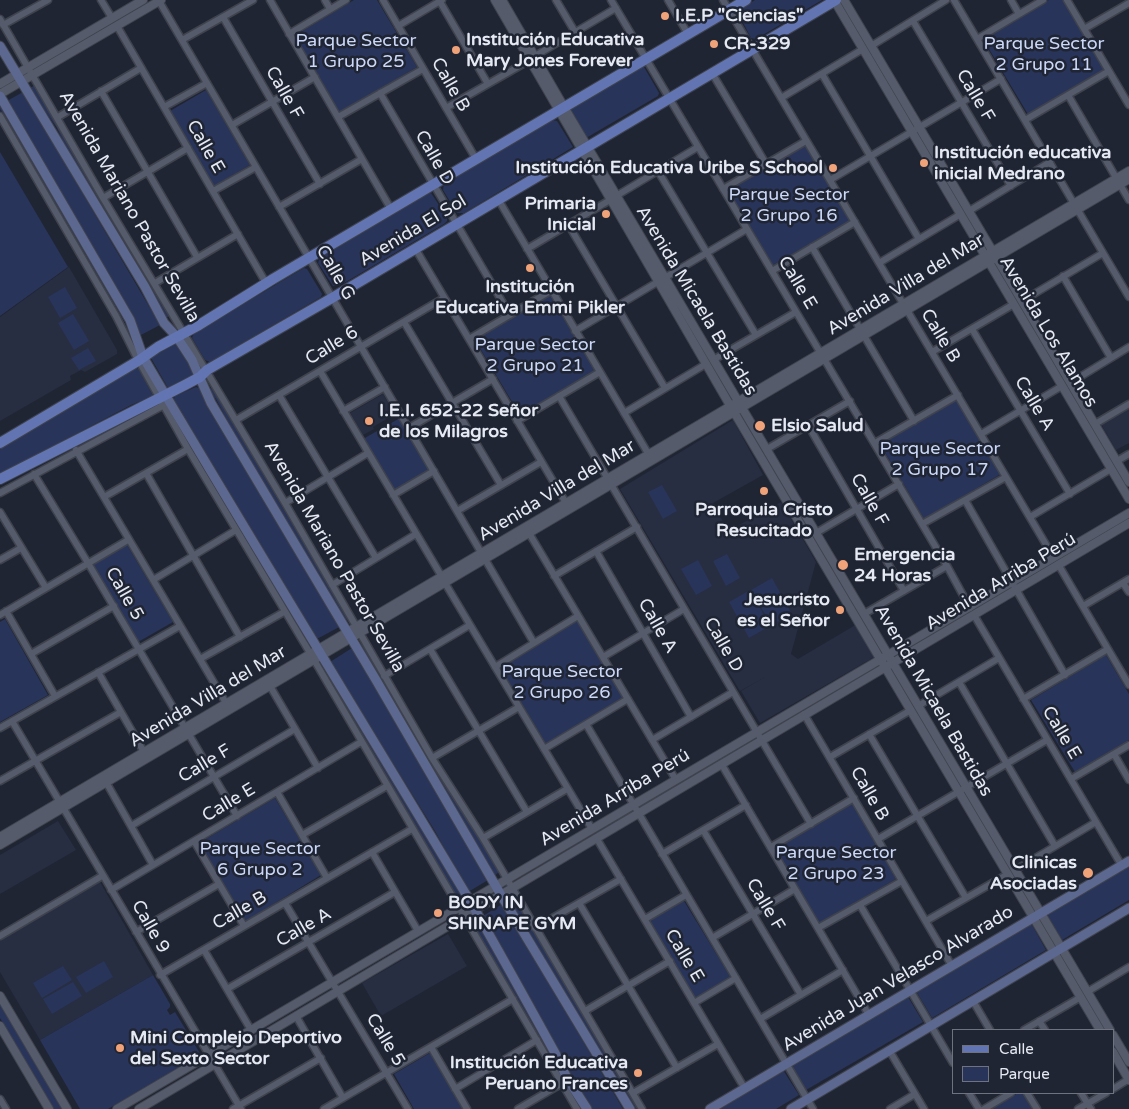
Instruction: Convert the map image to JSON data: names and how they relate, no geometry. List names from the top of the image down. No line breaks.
{"streets":{"main road":["Avenida Mariano Pastor Sevilla","Avenida El Sol","Avenida Juan Velasco Alvarado"],"street":["Calle B","Calle F","Calle E","Calle D","Calle G","Avenida Villa del Mar","Avenida Micaela Bastidas","Avenida Los Alamos","Calle 6","Calle A","Avenida Arriba Perú","Calle 5","Calle 9"]},"crossings":[["Calle B","Avenida El Sol"],["Calle B","Avenida Villa del Mar"],["Calle B","Avenida Arriba Perú"],["Calle B","Calle 5"],["Calle B","Calle 9"],["Calle B","Avenida Juan Velasco Alvarado"],["Calle F","Calle 5"],["Calle E","Avenida El Sol"],["Calle E","Avenida Villa del Mar"],["Calle E","Avenida Arriba Perú"],["Calle E","Calle 5"],["Calle E","Calle 9"],["Calle E","Avenida Juan Velasco Alvarado"],["Calle D","Avenida El Sol"],["Calle D","Avenida Villa del Mar"],["Calle D","Avenida Arriba Perú"],["Avenida Mariano Pastor Sevilla","Avenida El Sol"],["Avenida Mariano Pastor Sevilla","Avenida Villa del Mar"],["Avenida Mariano Pastor Sevilla","Calle 6"],["Avenida Mariano Pastor Sevilla","Avenida Arriba Perú"],["Avenida El Sol","Calle G"],["Avenida El Sol","Avenida Micaela Bastidas"],["Avenida El Sol","Avenida Los Alamos"],["Avenida El Sol","Calle 5"],["Calle G","Avenida Villa del Mar"],["Calle G","Calle 6"],["Avenida Villa del Mar","Avenida Micaela Bastidas"],["Avenida Villa del Mar","Avenida Los Alamos"],["Avenida Villa del Mar","Calle 5"],["Avenida Villa del Mar","Calle 9"],["Avenida Micaela Bastidas","Avenida Arriba Perú"],["Avenida Micaela Bastidas","Avenida Juan Velasco Alvarado"],["Calle A","Calle 5"],["Avenida Arriba Perú","Calle 5"],["Avenida Arriba Perú","Calle 9"]],"parks":["Parque Sector 1 Grupo 25","Parque Sector 2 Grupo 11","Parque Sector 2 Grupo 16","Parque Sector 2 Grupo 21","Parque Sector 2 Grupo 17","Parque Sector 2 Grupo 26","Parque Sector 6 Grupo 2","Parque Sector 2 Grupo 23"],"places":["I.E.P \"Ciencias\"","CR-329","Institución Educativa Mary Jones Forever","Institución educativa inicial Medrano","Institución Educativa Uribe S School","Primaria Inicial","Institución Educativa Emmi Pikler","I.E.I. 652-22 Señor de los Milagros","Elsio Salud","Parroquia Cristo Resucitado","Emergencia 24 Horas","Jesucristo es el Señor","Clinicas Asociadas","BODY IN SHINAPE GYM","Mini Complejo Deportivo del Sexto Sector","Institución Educativa Peruano Frances"],"legend":["Calle","Parque"]}
